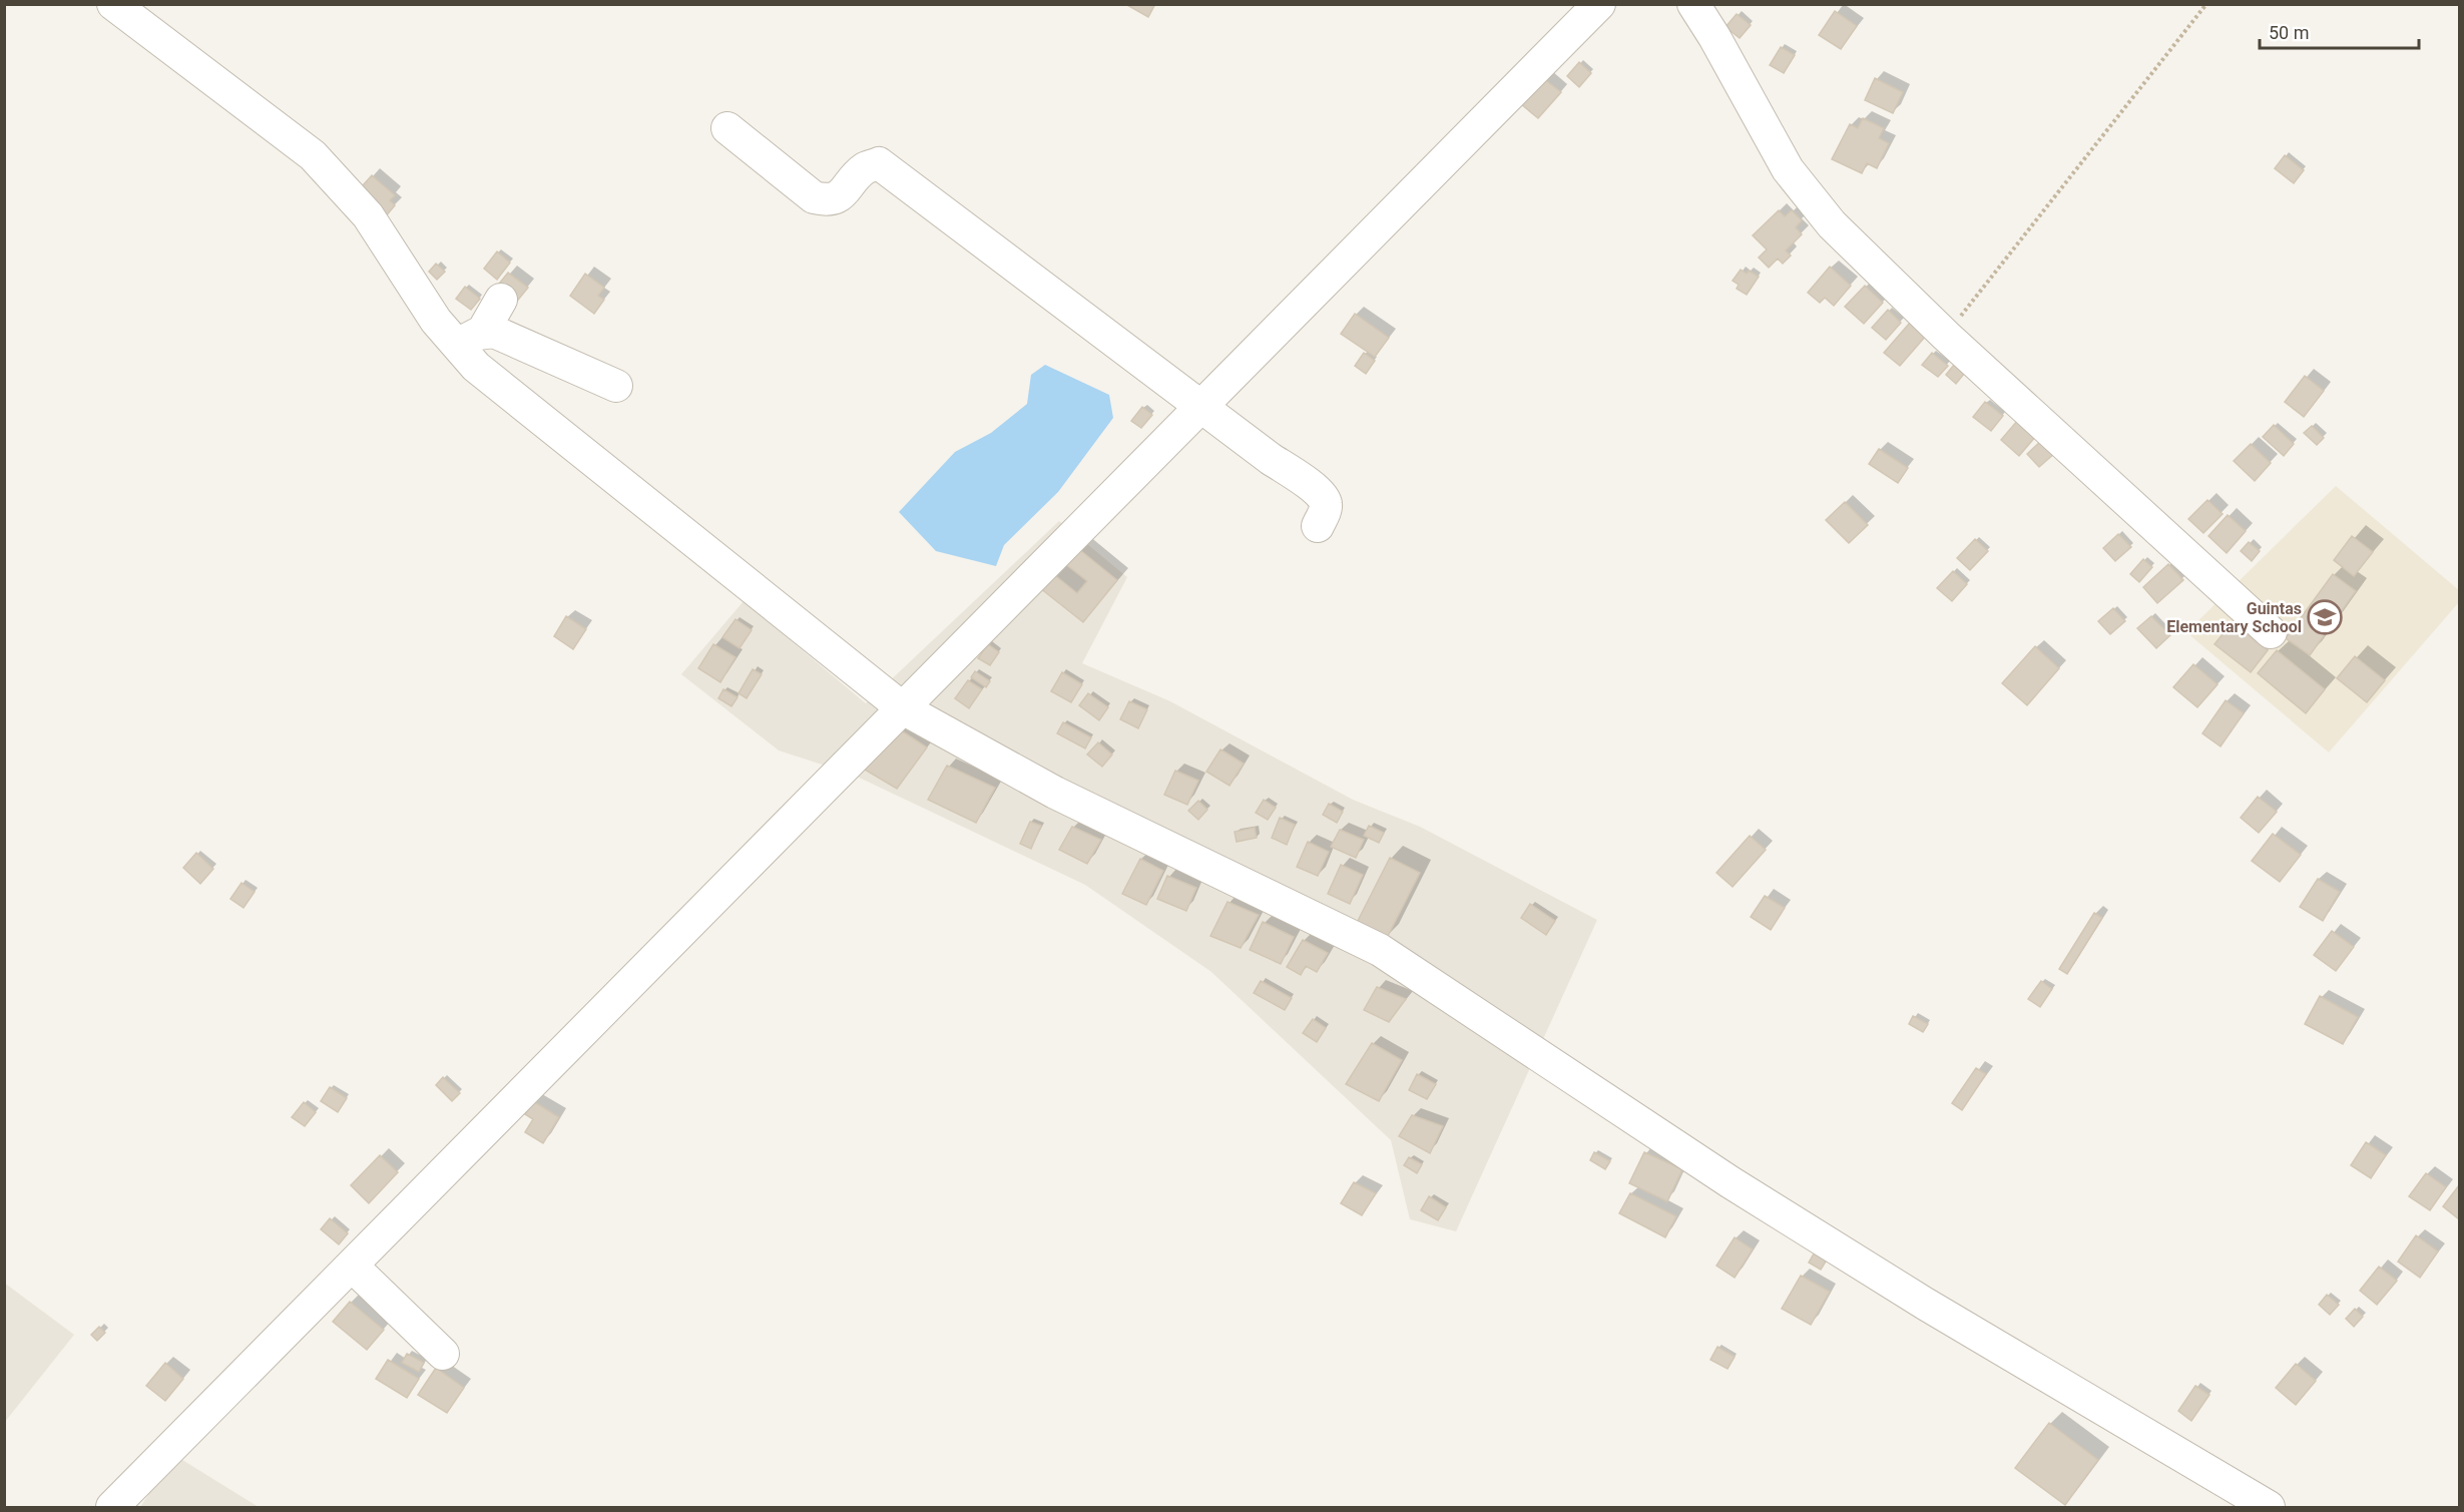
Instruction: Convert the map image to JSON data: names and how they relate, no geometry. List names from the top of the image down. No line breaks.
{"places":{"school or university":["Guintas Elementary School"]},"scale_bar":"50 m"}
